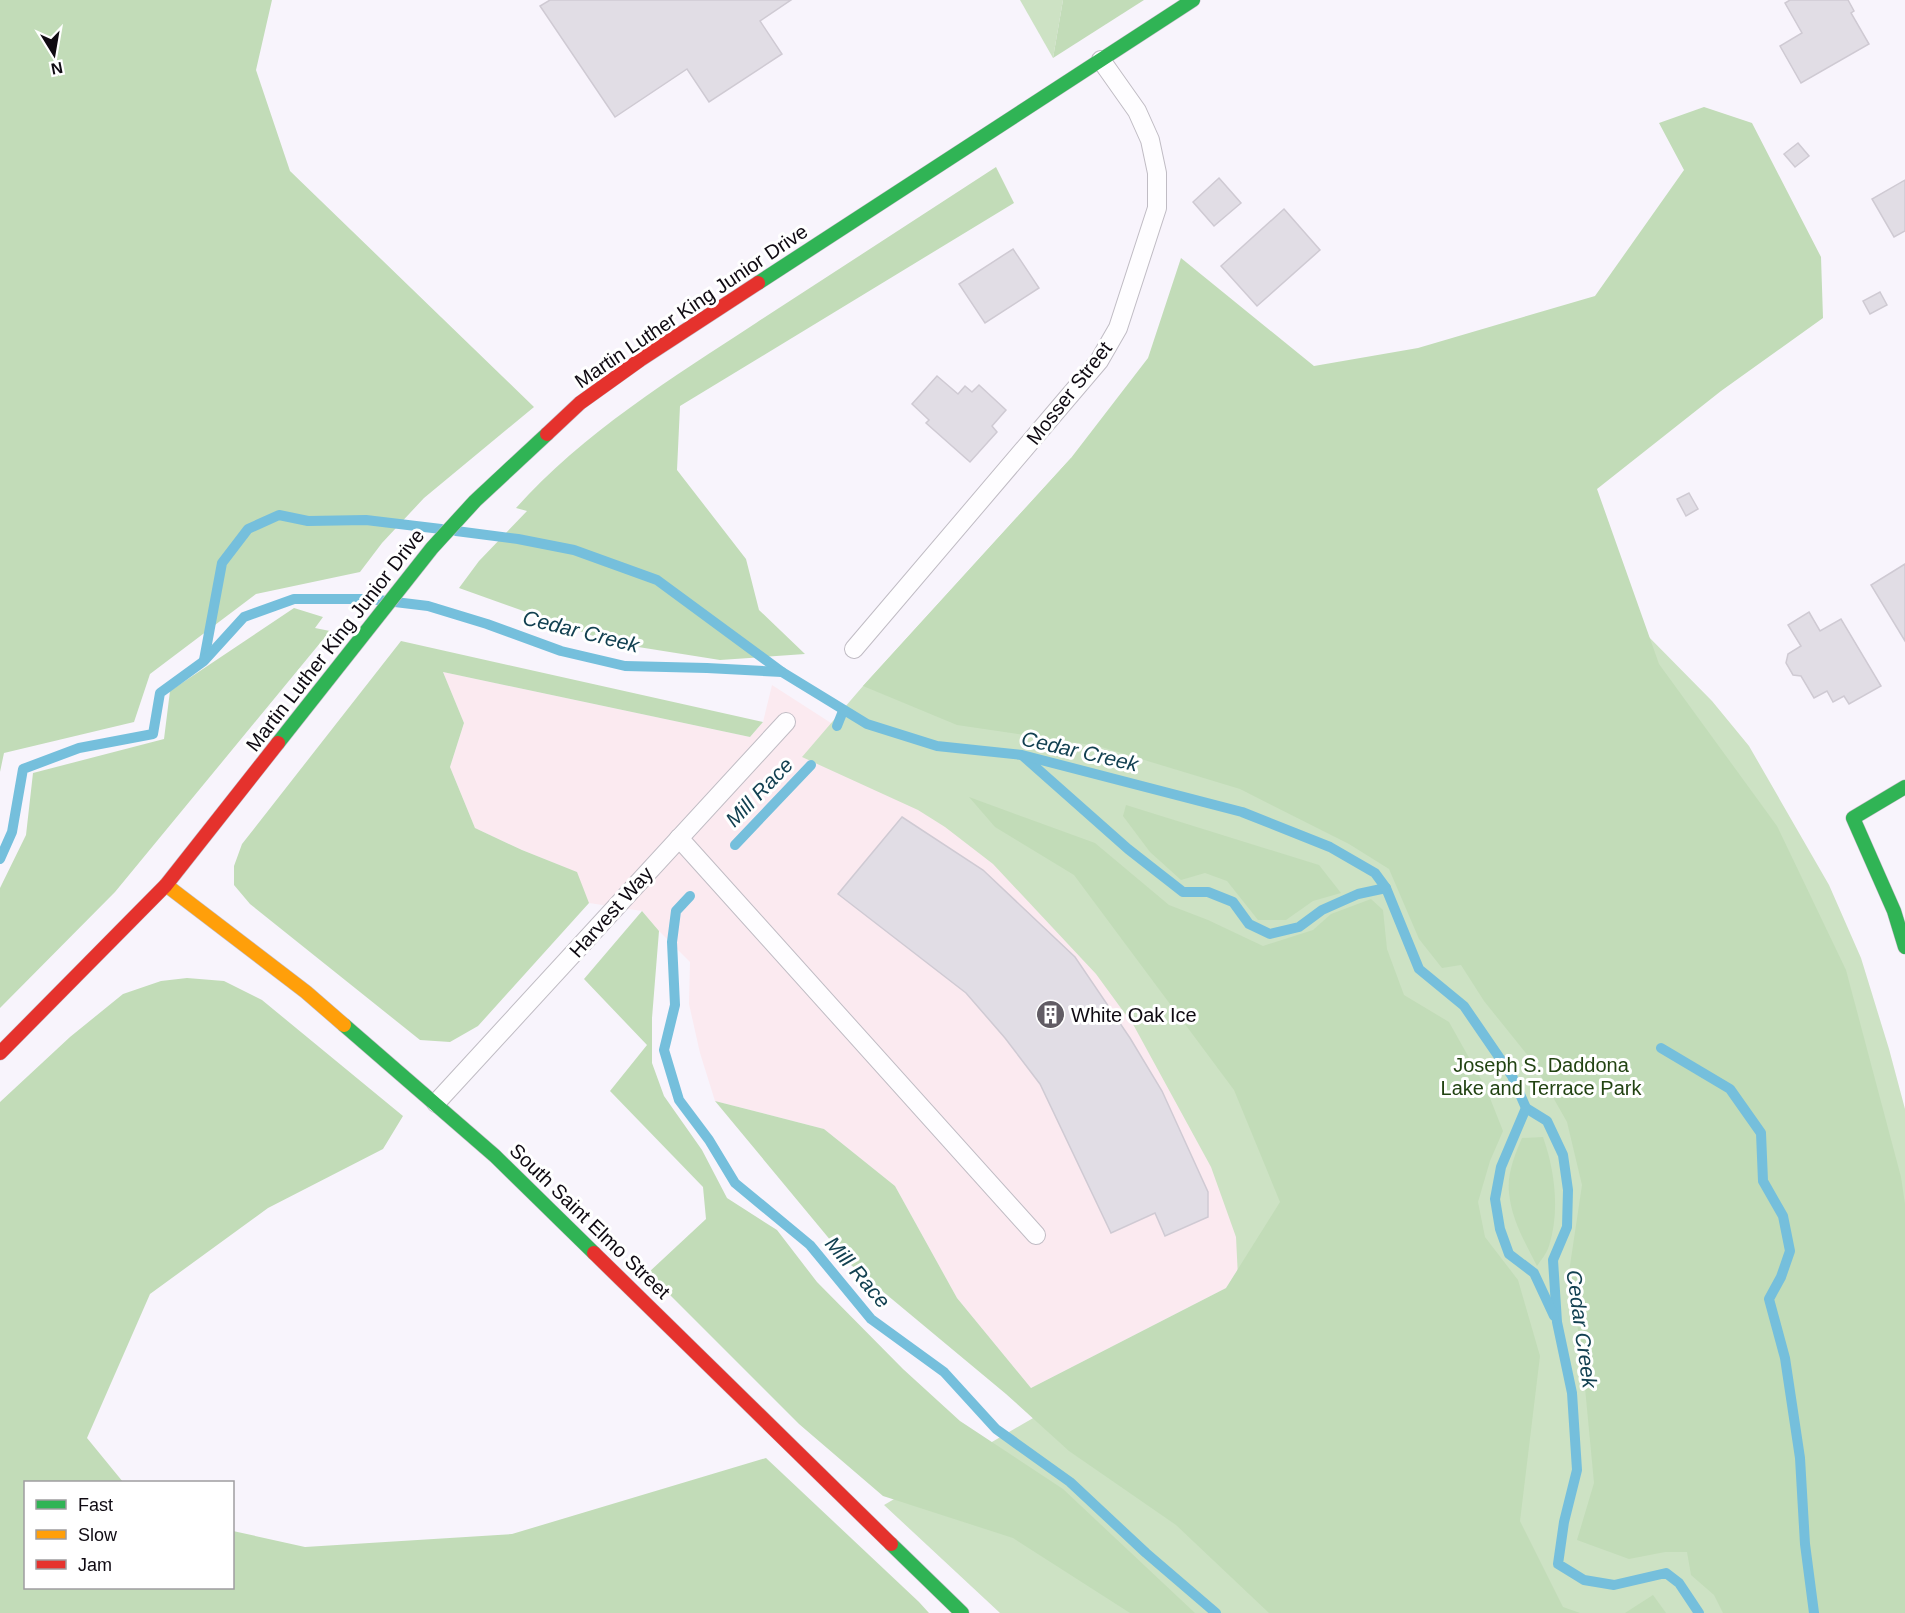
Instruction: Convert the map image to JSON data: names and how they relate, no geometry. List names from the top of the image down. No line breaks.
{"streets":{"main road":["Martin Luther King Junior Drive","South Saint Elmo Street"],"lane":["Mosser Street","Harvest Way"]},"crossings":[["Martin Luther King Junior Drive","Mosser Street"],["Martin Luther King Junior Drive","South Saint Elmo Street"],["Harvest Way","South Saint Elmo Street"]],"water":["Cedar Creek","Mill Race"],"parks":["Joseph S. Daddona Lake and Terrace Park"],"places":{"building":["White Oak Ice"]},"legend":["Fast","Slow","Jam"],"north":"bottom"}
